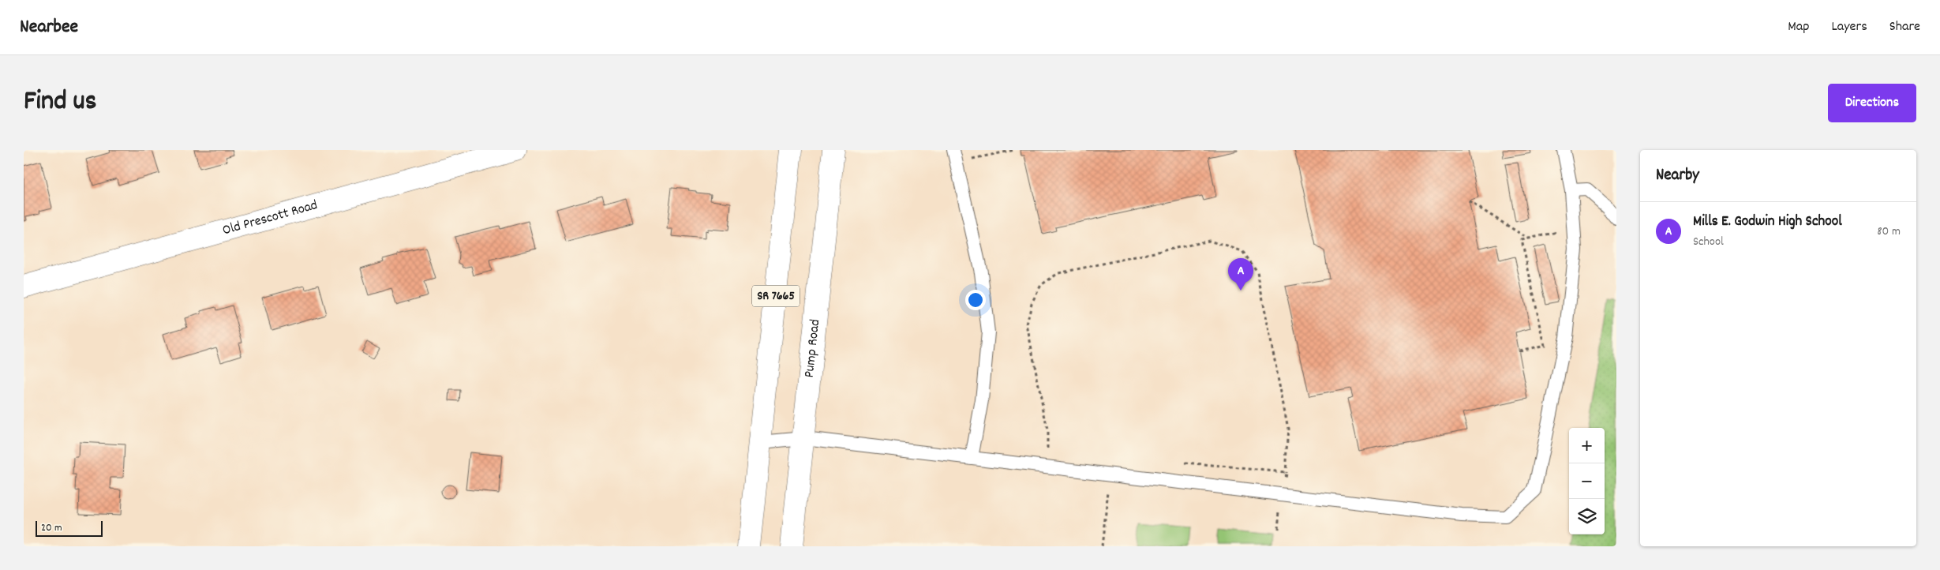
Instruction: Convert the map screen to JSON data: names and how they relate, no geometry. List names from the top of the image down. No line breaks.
{"streets":{"main road":["Old Prescott Road","SR 7665","Pump Road"]},"scale_bar":"20 m","page":{"header":"Nearbee","nav":["Map","Layers","Share"],"title":"Find us","buttons":"Directions","heading":"Nearby","list":[{"mark":"A","name":"Mills E. Godwin High School","note":"School","value":"80 m"}],"pins":"A","map_buttons":["+","−"],"scale":"20 m"}}
